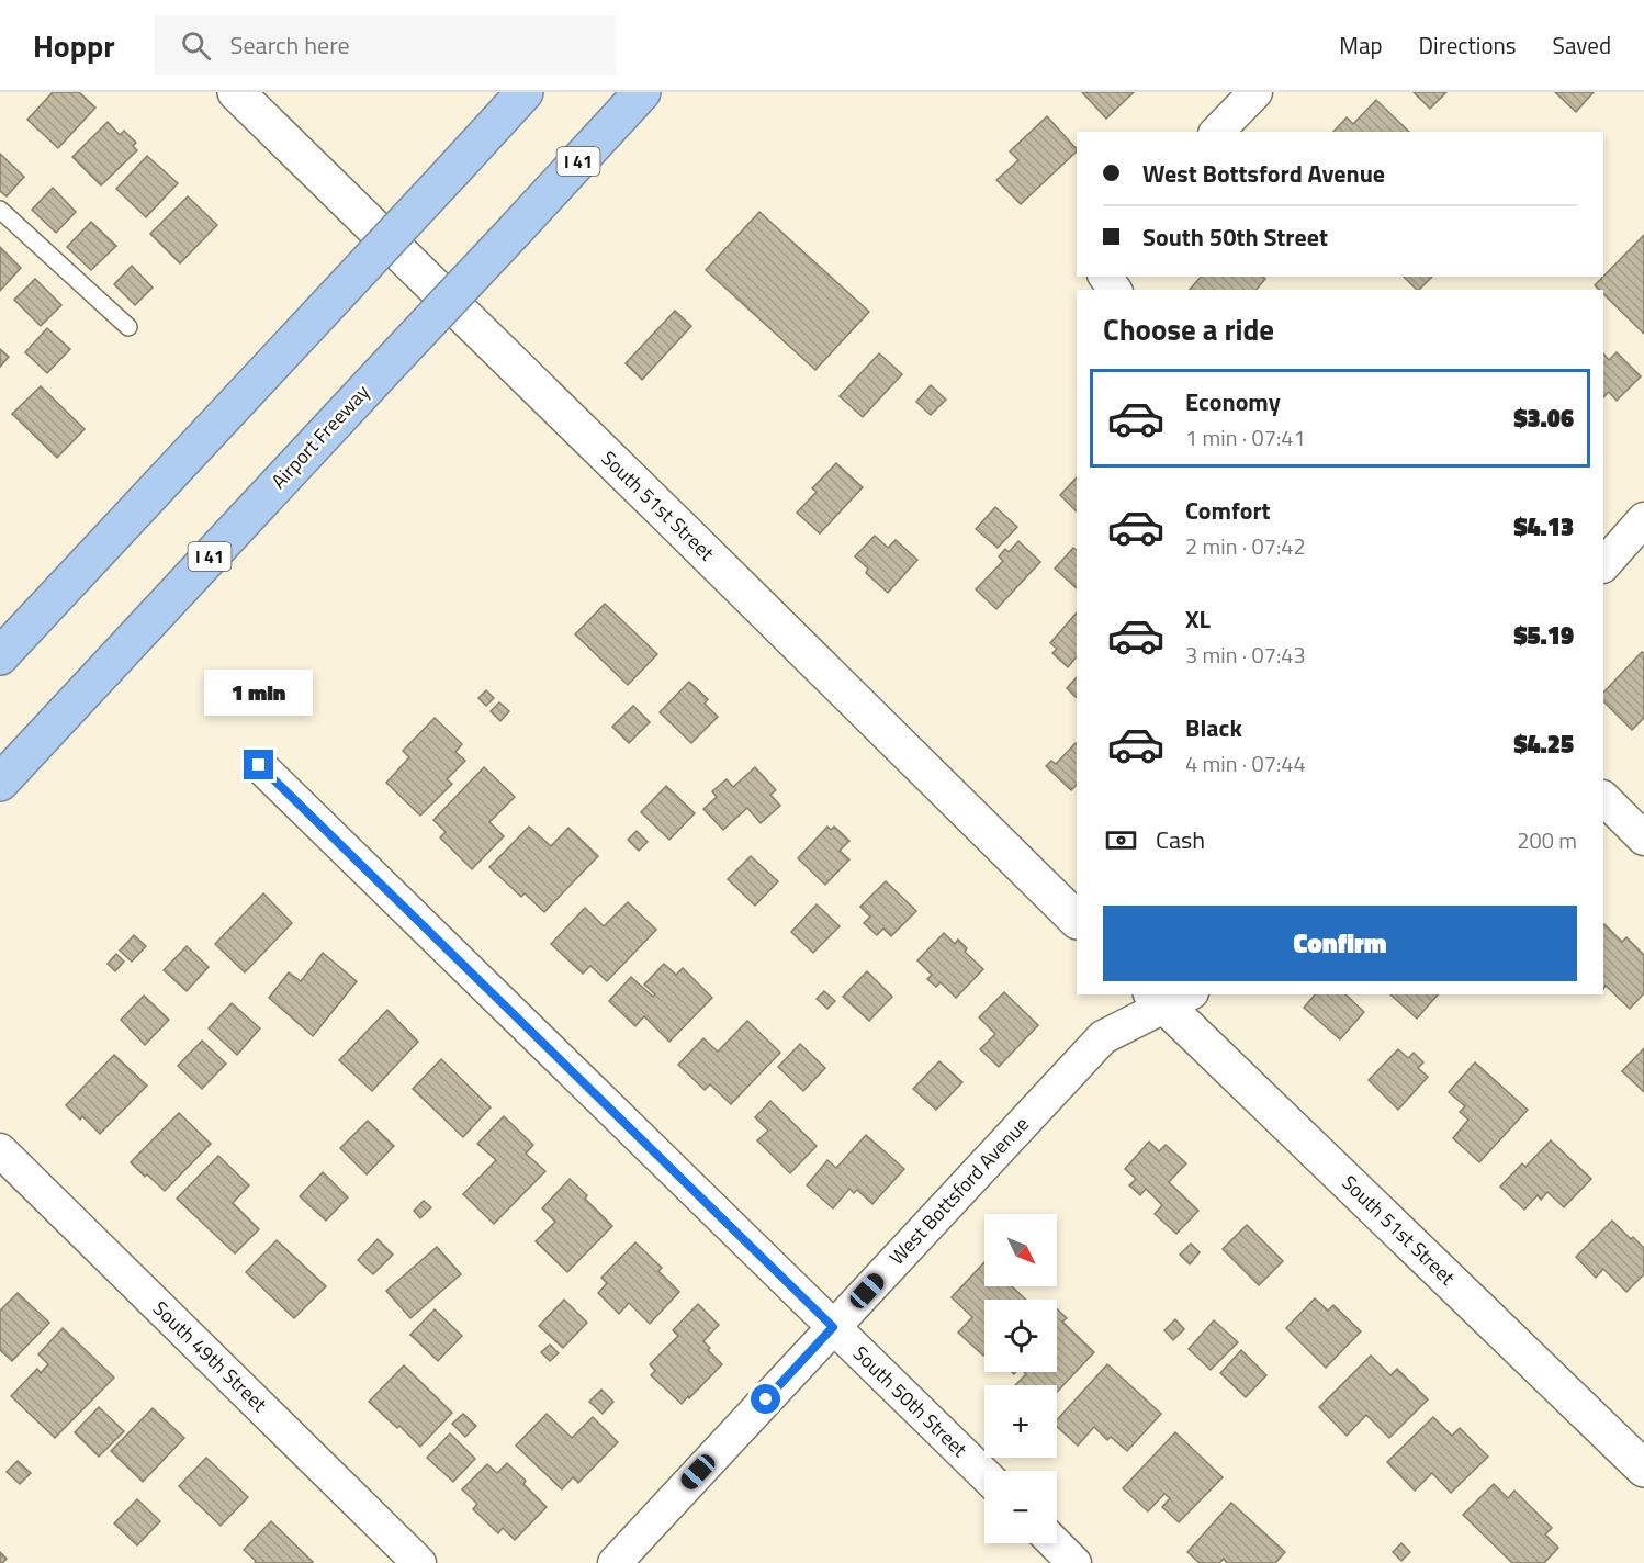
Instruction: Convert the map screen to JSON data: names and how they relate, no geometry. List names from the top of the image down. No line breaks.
{"streets":{"highway":["I 41","Airport Freeway"],"street":["South 51st Street","West Bottsford Avenue","South 49th Street","South 50th Street"]},"crossings":[["South 51st Street","West Bottsford Avenue"],["West Bottsford Avenue","South 50th Street"]],"north":"bottom right","page":{"header":"Hoppr","search":"Search here","nav":["Map","Directions","Saved"],"banner":["West Bottsford Avenue","South 50th Street"],"heading":"Choose a ride","list":[{"name":"Economy","note":"1 min · 07:41","value":"$3.06"},{"name":"Comfort","note":"2 min · 07:42","value":"$4.13"},{"name":"XL","note":"3 min · 07:43","value":"$5.19"},{"name":"Black","note":"4 min · 07:44","value":"$4.25"}],"bubble":"1 min","pay":["Cash","200 m"],"buttons":"Confirm","map_buttons":["+","−"]}}
